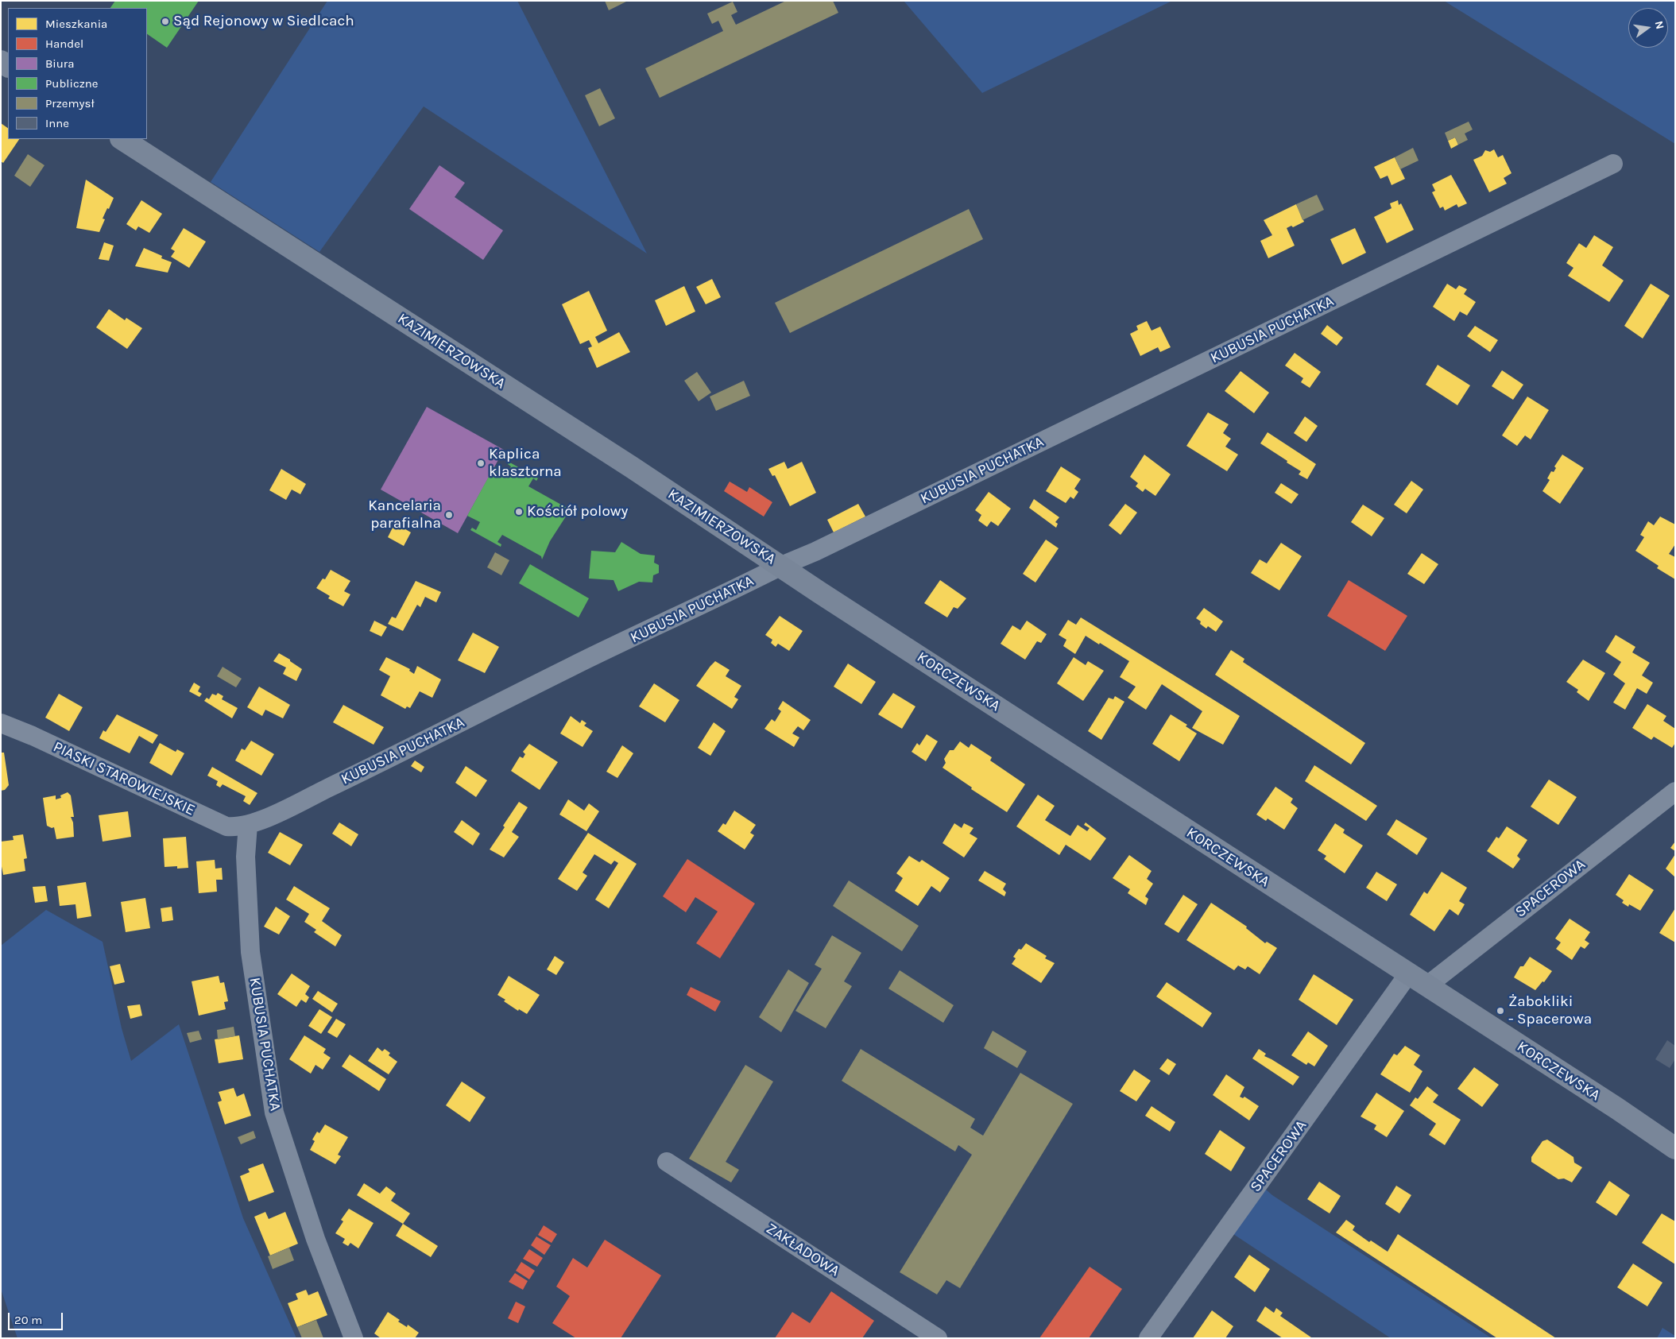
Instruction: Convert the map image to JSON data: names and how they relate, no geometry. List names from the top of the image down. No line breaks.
{"streets":{"street":["KUBUSIA PUCHATKA","KAZIMIERZOWSKA","KORCZEWSKA","PIASKI STAROWIEJSKIE","SPACEROWA","ZAKŁADOWA"]},"crossings":[["KUBUSIA PUCHATKA","KAZIMIERZOWSKA"],["KUBUSIA PUCHATKA","KORCZEWSKA"],["KUBUSIA PUCHATKA","PIASKI STAROWIEJSKIE"],["KAZIMIERZOWSKA","KORCZEWSKA"],["KORCZEWSKA","SPACEROWA"]],"places":["Sąd Rejonowy w Siedlcach","Kaplica klasztorna","Kościół polowy","Kancelaria parafialna","Żabokliki - Spacerowa"],"legend":["Mieszkania","Handel","Biura","Publiczne","Przemysł","Inne"],"scale_bar":"20 m","north":"right"}
